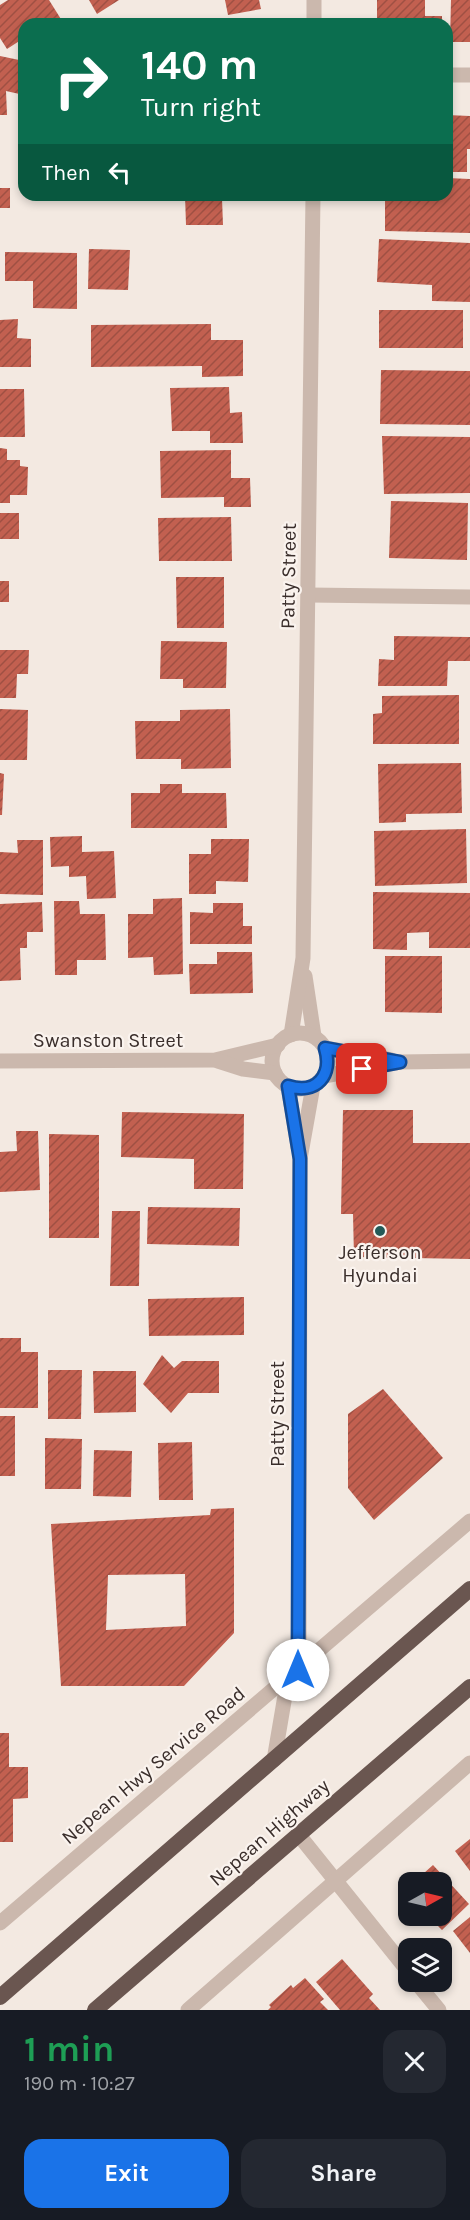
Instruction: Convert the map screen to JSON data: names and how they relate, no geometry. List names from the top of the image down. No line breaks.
{"streets":{"highway":["Nepean Highway"],"street":["Patty Street","Swanston Street","Nepean Hwy Service Road"]},"crossings":[["Patty Street","Swanston Street"],["Patty Street","Nepean Hwy Service Road"]],"places":["Jefferson Hyundai"],"north":"right","page":{"turn":["140 m","Turn right"],"then":"Then","heading":["1 min","190 m · 10:27"],"buttons":["Exit","Share"]}}
